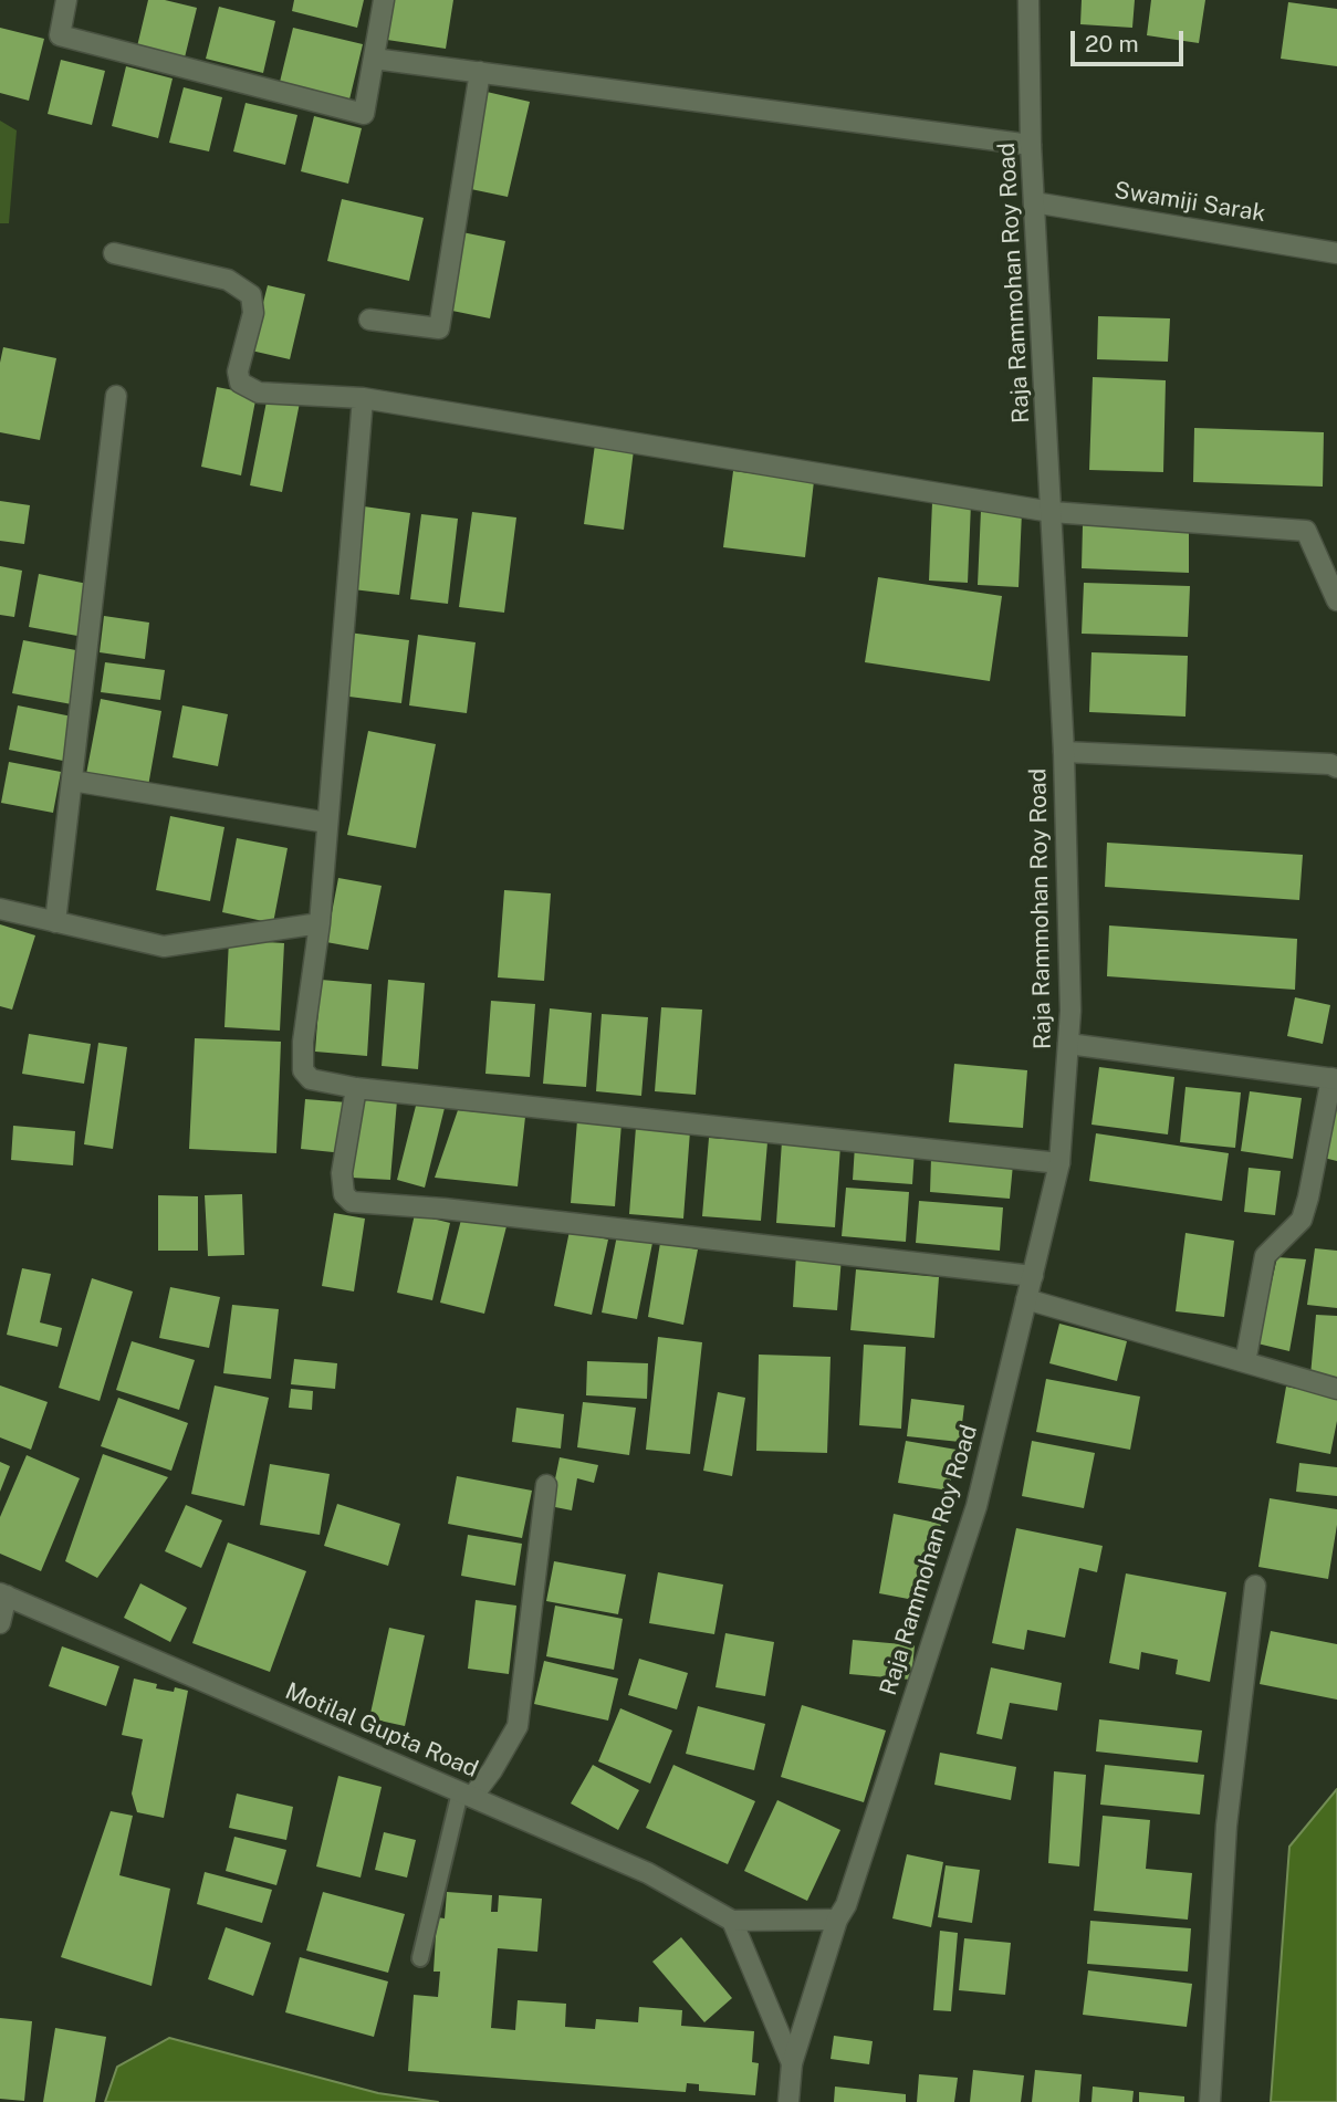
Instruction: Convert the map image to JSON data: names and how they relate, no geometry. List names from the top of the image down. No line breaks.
{"streets":{"street":["Swamiji Sarak","Raja Rammohan Roy Road","Motilal Gupta Road"]},"crossings":[["Swamiji Sarak","Raja Rammohan Roy Road"]],"scale_bar":"20 m"}
